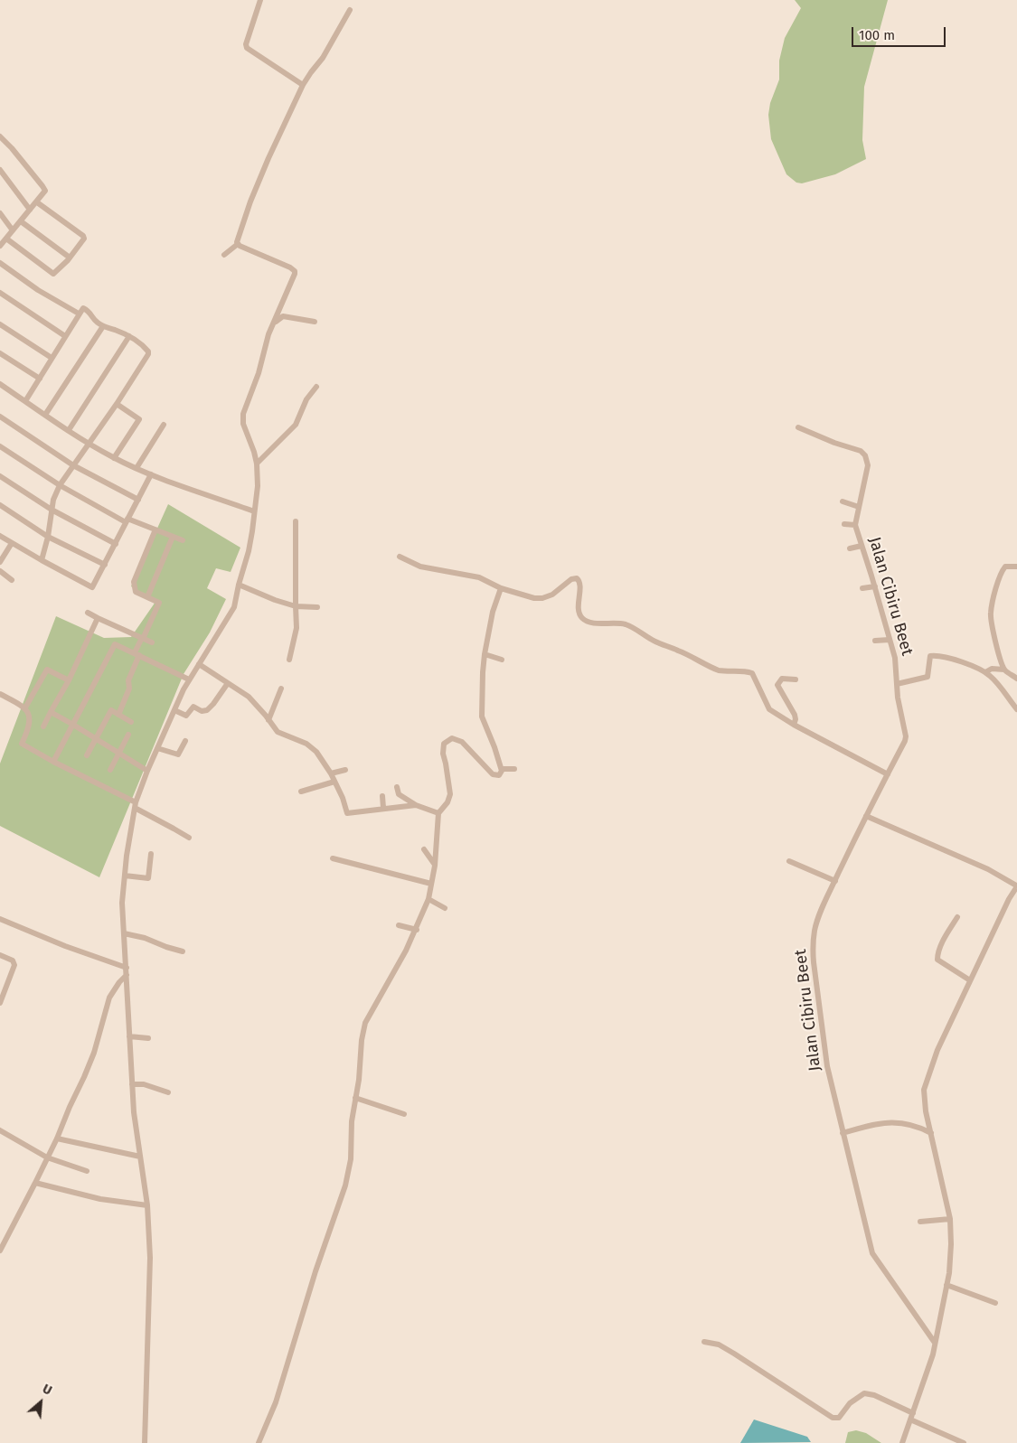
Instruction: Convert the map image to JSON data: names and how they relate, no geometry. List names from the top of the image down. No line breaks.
{"streets":{"street":["Jalan Cibiru Beet"]},"scale_bar":"100 m","north":"top right"}
